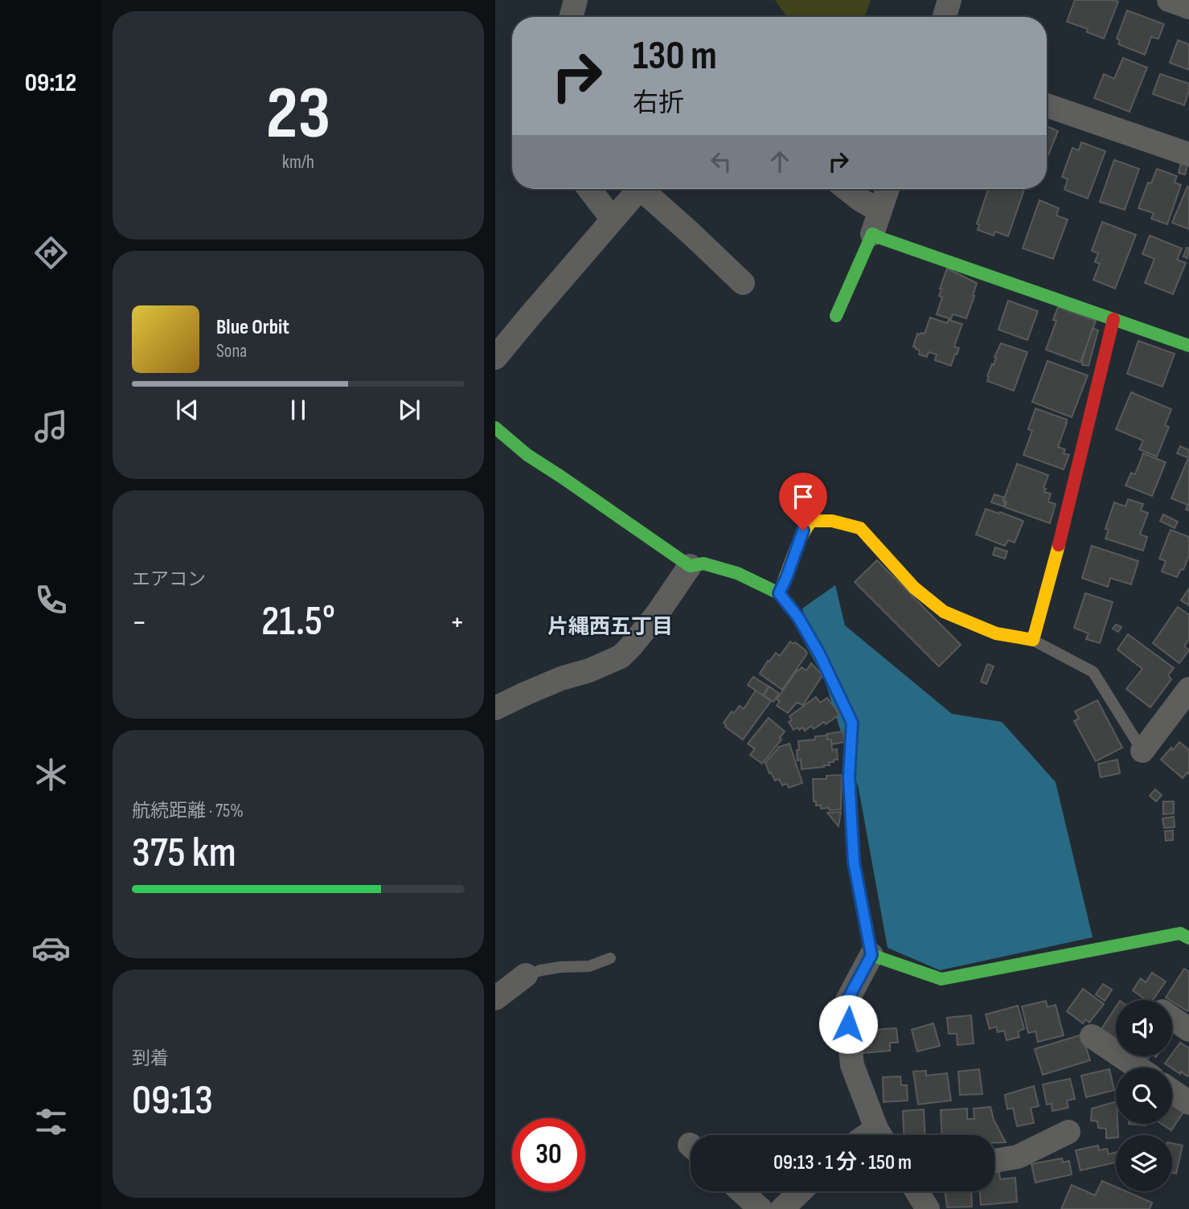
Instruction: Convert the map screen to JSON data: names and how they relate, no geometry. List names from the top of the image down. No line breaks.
{"districts":["片縄西五丁目"],"page":{"tabs":"09:12","tile":[["23","km/h"],"エアコン",["航続距離 · 75%","375 km"],["到着","09:13"]],"turn":["130 m","右折"],"song":["Blue Orbit","Sona"],"heat":["−","21.5°","+"],"limit":"30","trip":"09:13 · 1 分 · 150 m"}}
